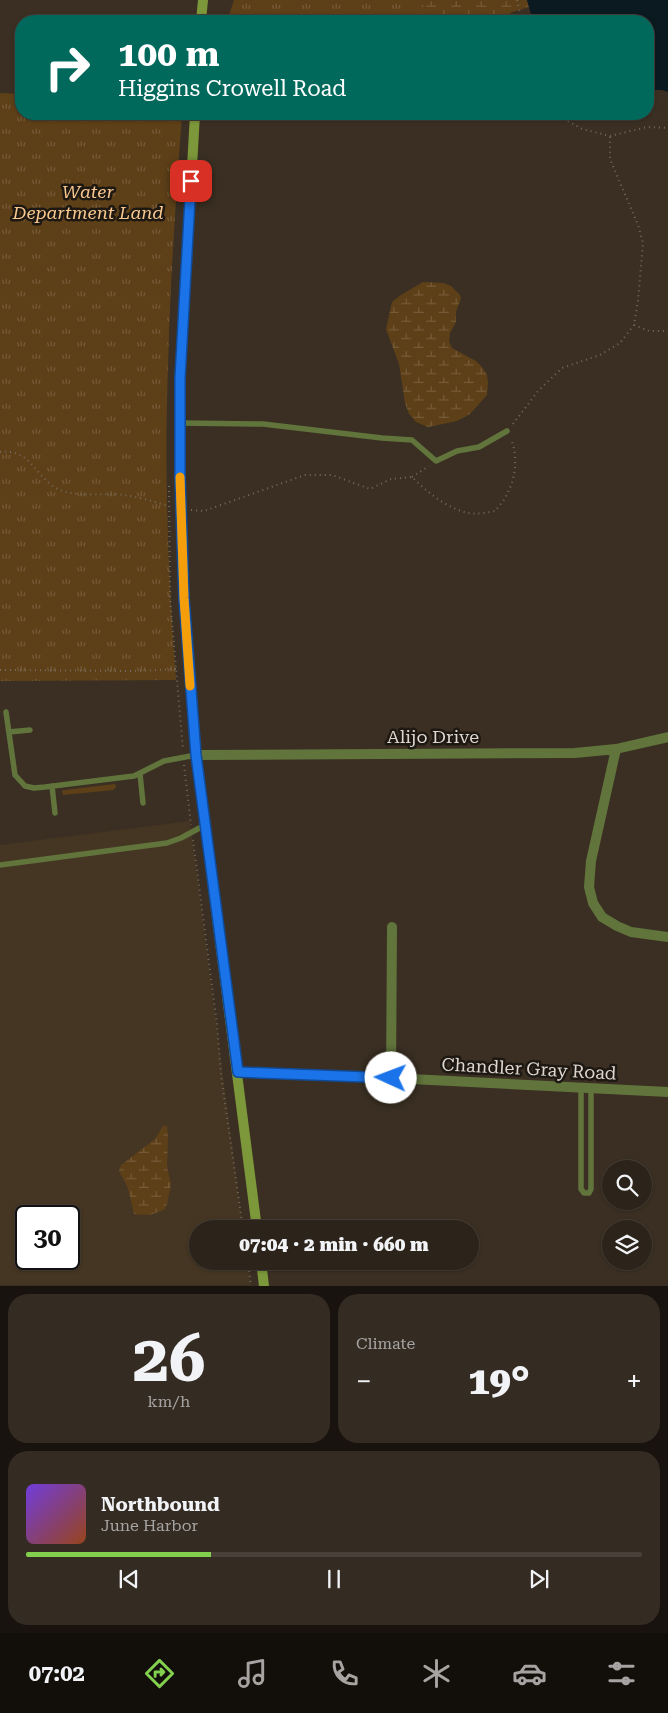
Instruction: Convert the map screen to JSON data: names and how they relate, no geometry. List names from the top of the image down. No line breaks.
{"streets":{"street":["Alijo Drive","Chandler Gray Road"]},"parks":["Water Department Land"],"page":{"turn":["100 m","Higgins Crowell Road"],"limit":"30","trip":"07:04 · 2 min · 660 m","tile":[["26","km/h"],"Climate"],"heat":["−","19°","+"],"song":["Northbound","June Harbor"],"tabs":"07:02"}}
